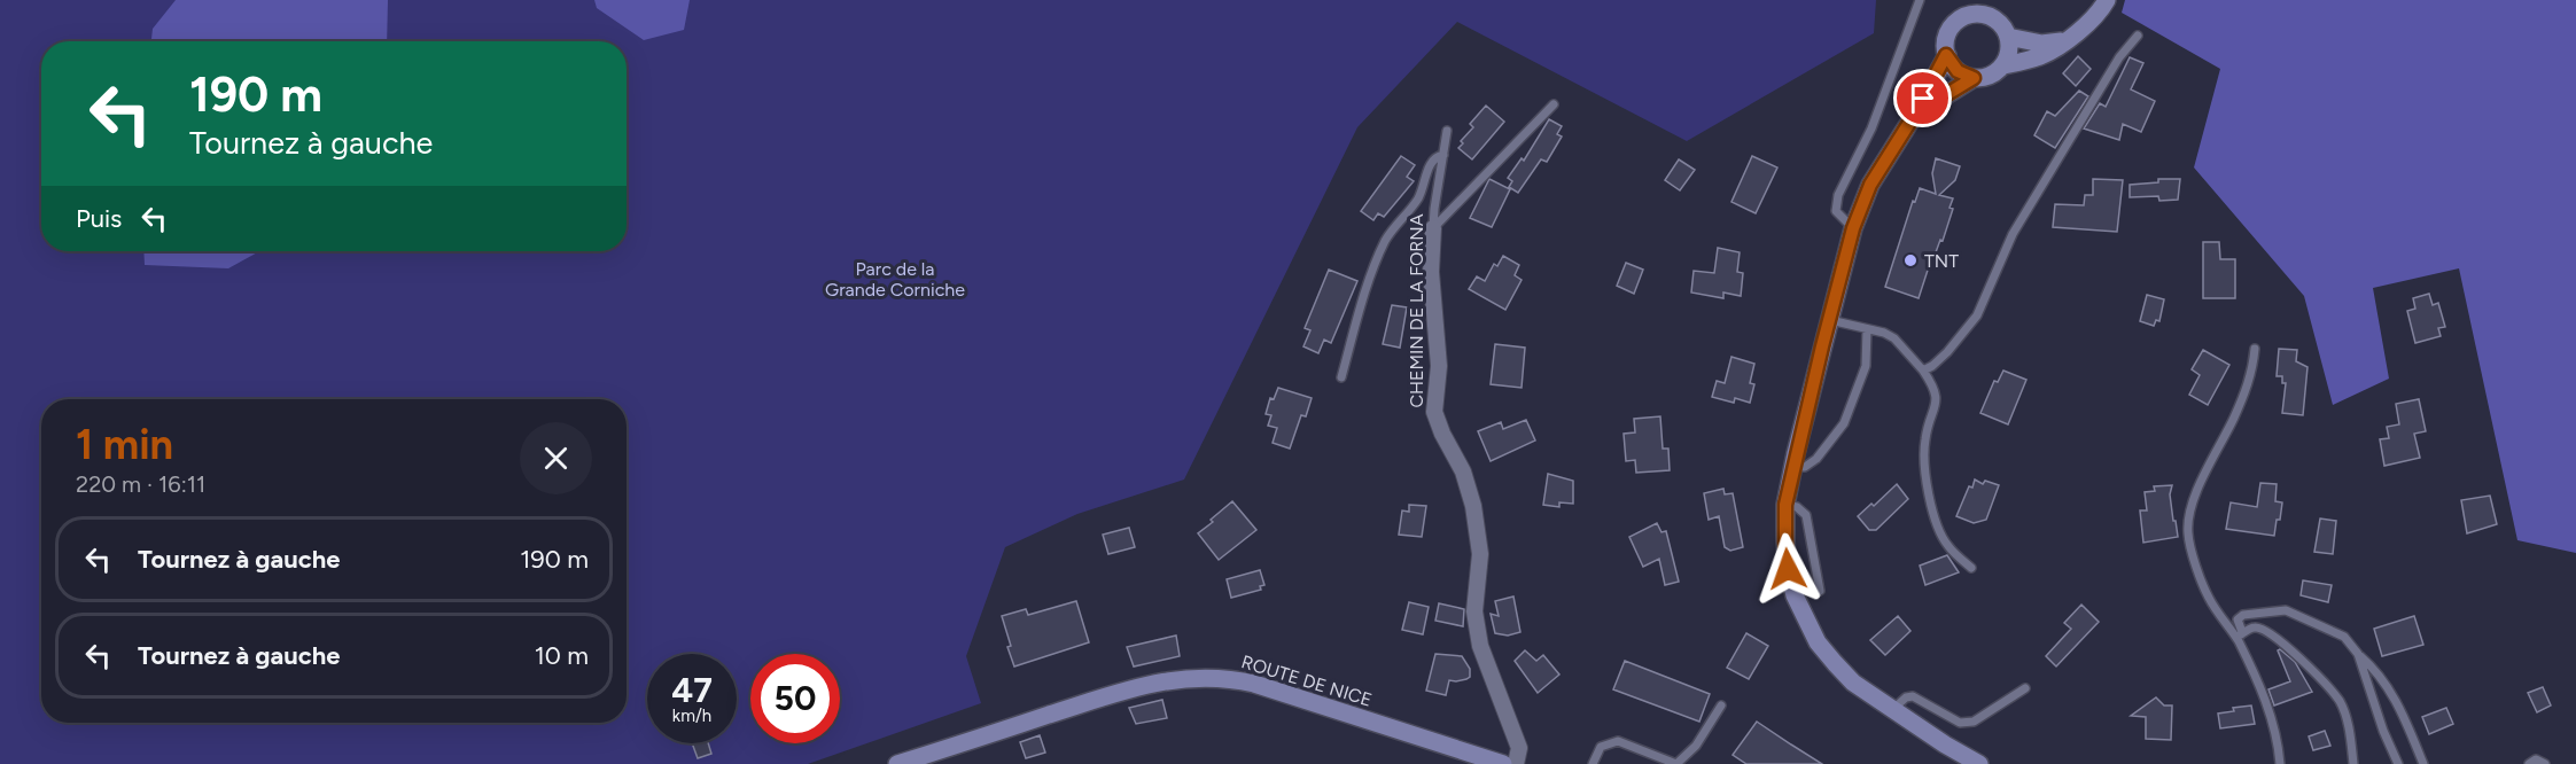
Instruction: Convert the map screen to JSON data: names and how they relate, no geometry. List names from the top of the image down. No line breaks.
{"streets":{"main road":["ROUTE DE NICE"],"street":["CHEMIN DE LA FORNA"]},"parks":["Parc de la Grande Corniche"],"places":["TNT"],"page":{"turn":["190 m","Tournez à gauche"],"then":"Puis","heading":["1 min","220 m · 16:11"],"list":[{"name":"Tournez à gauche","value":"190 m"},{"name":"Tournez à gauche","value":"10 m"}],"speed":"47 km/h","limit":"50"}}
